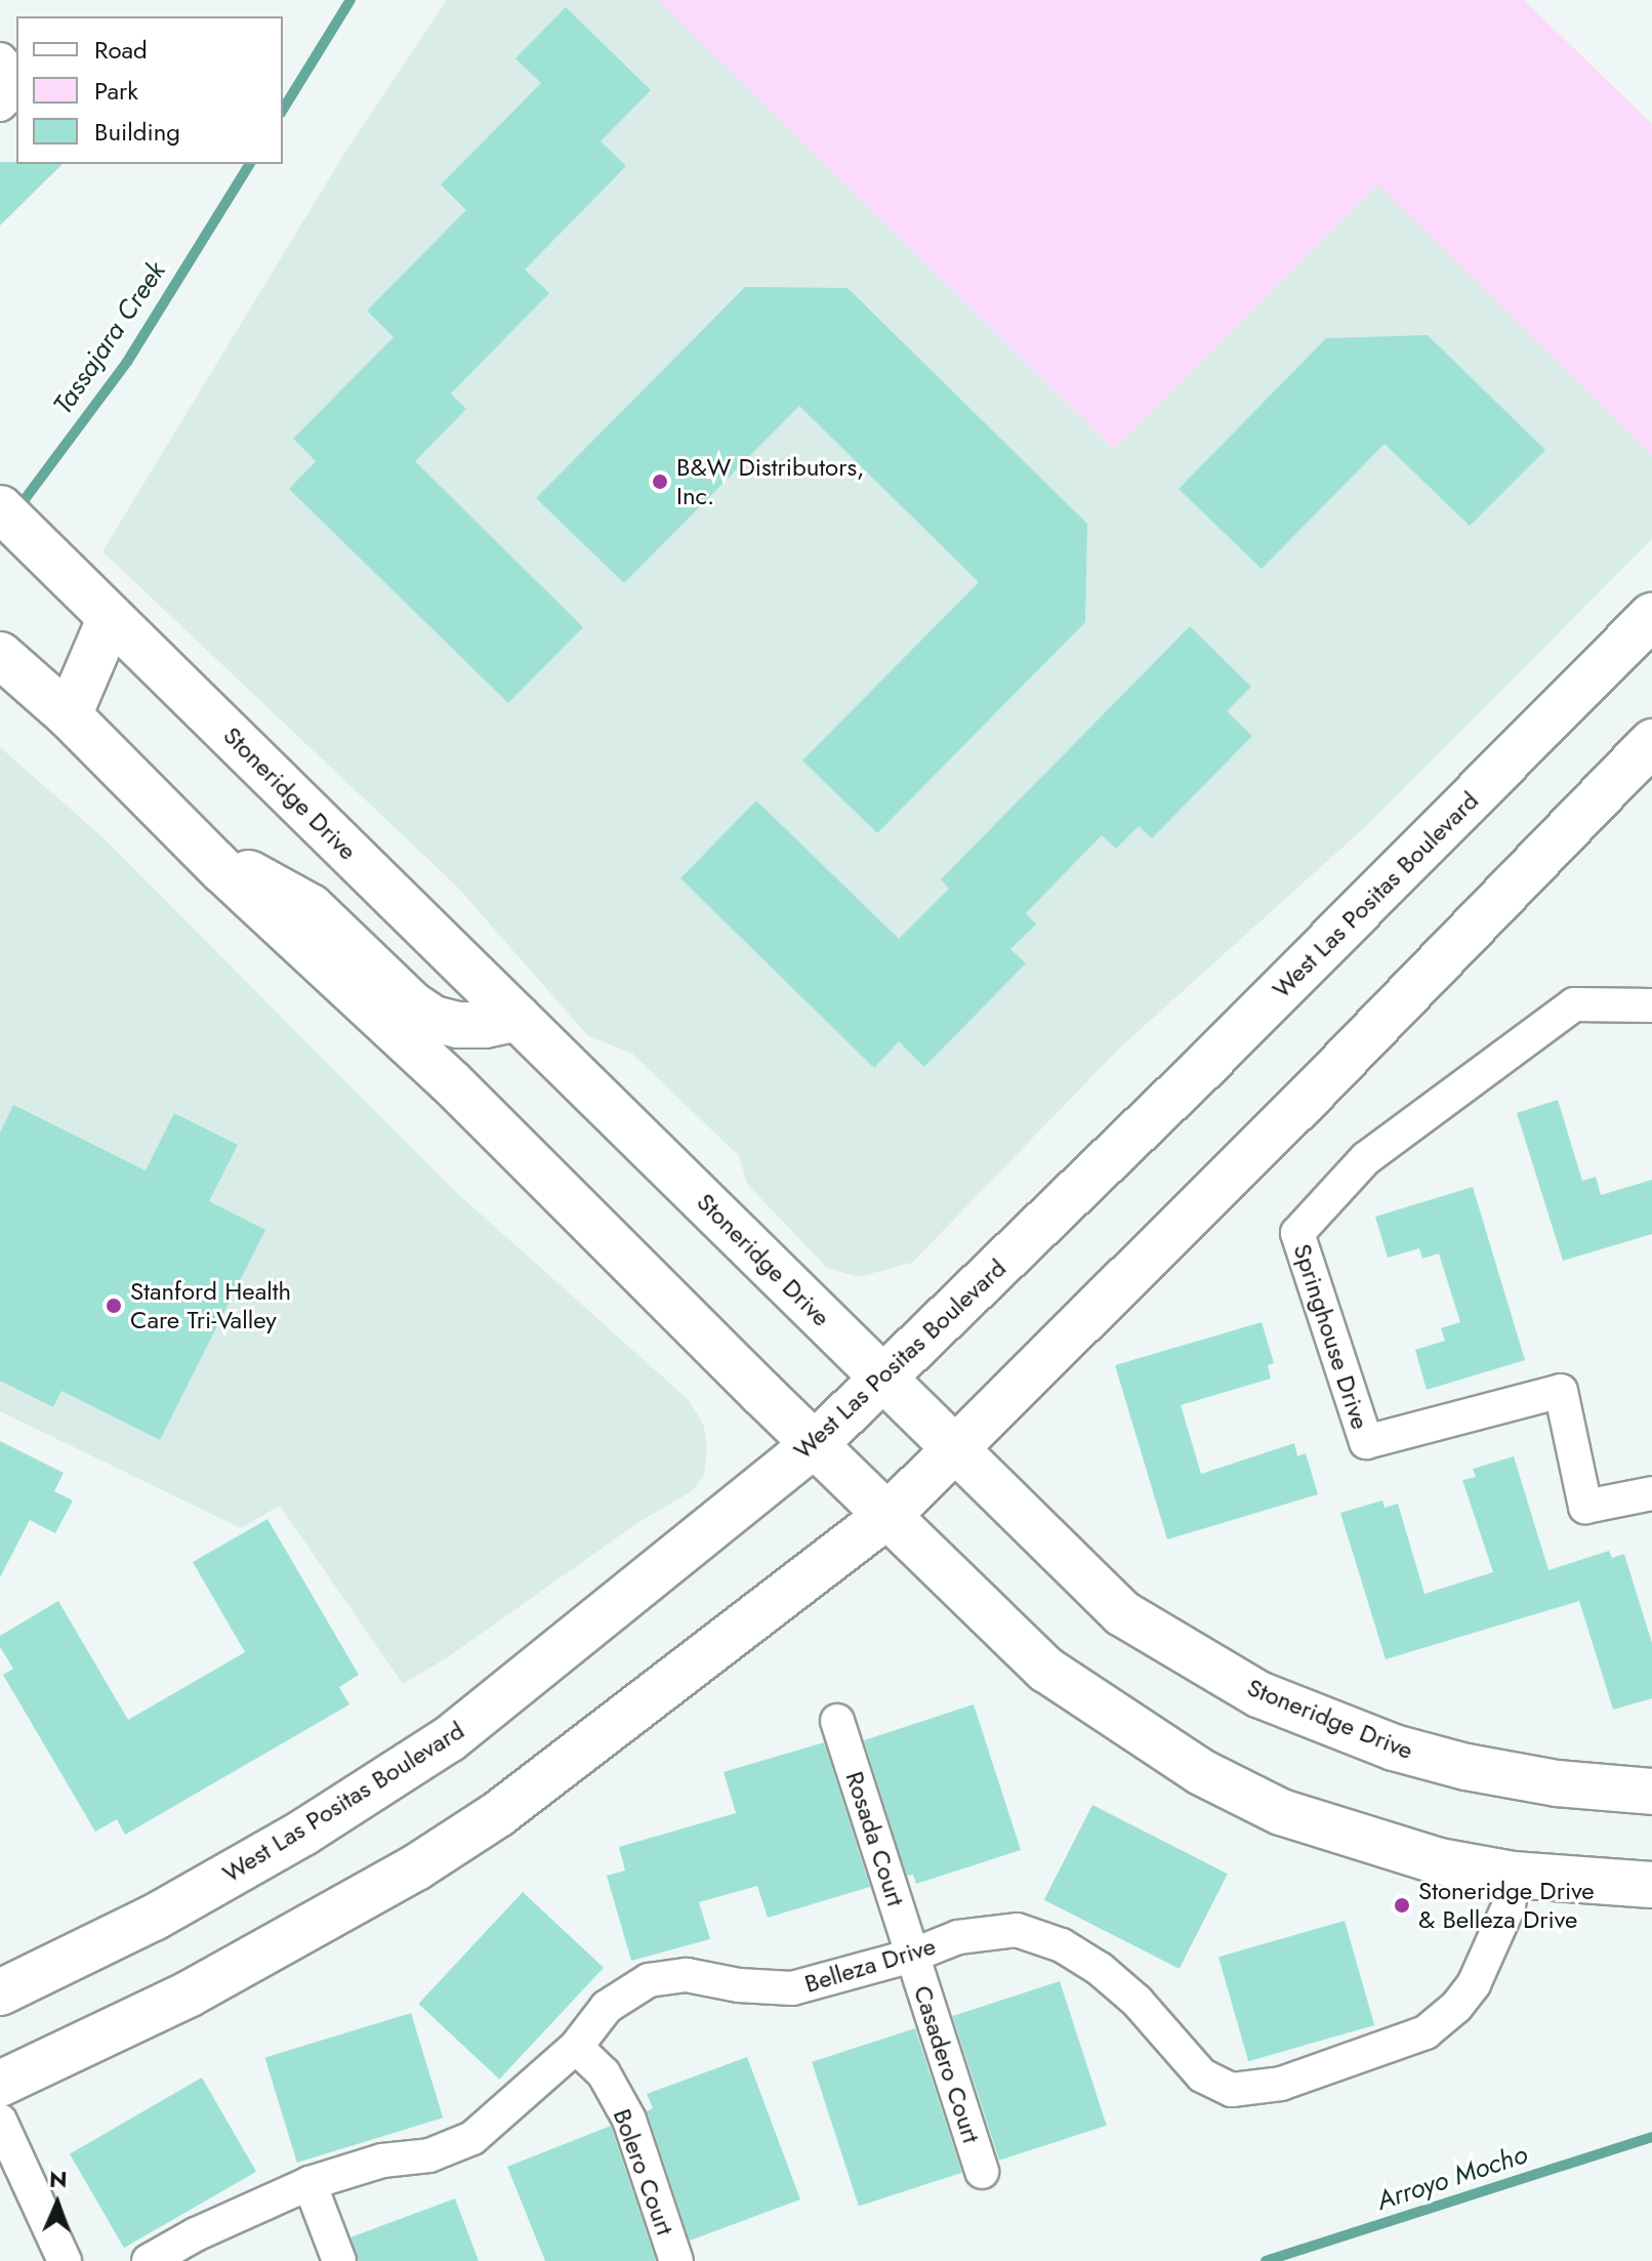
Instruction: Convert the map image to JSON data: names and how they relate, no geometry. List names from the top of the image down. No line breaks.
{"streets":{"main road":["Stoneridge Drive","West Las Positas Boulevard"],"street":["Springhouse Drive","Rosada Court","Belleza Drive","Casadero Court","Bolero Court"]},"crossings":[["Stoneridge Drive","West Las Positas Boulevard"],["Rosada Court","Belleza Drive"],["Rosada Court","Casadero Court"],["Belleza Drive","Casadero Court"],["Belleza Drive","Bolero Court"]],"water":["Tassajara Creek","Arroyo Mocho"],"places":["B&W Distributors, Inc.","Stanford Health Care Tri-Valley","Stoneridge Drive & Belleza Drive"],"legend":["Road","Park","Building"],"north":"top"}
